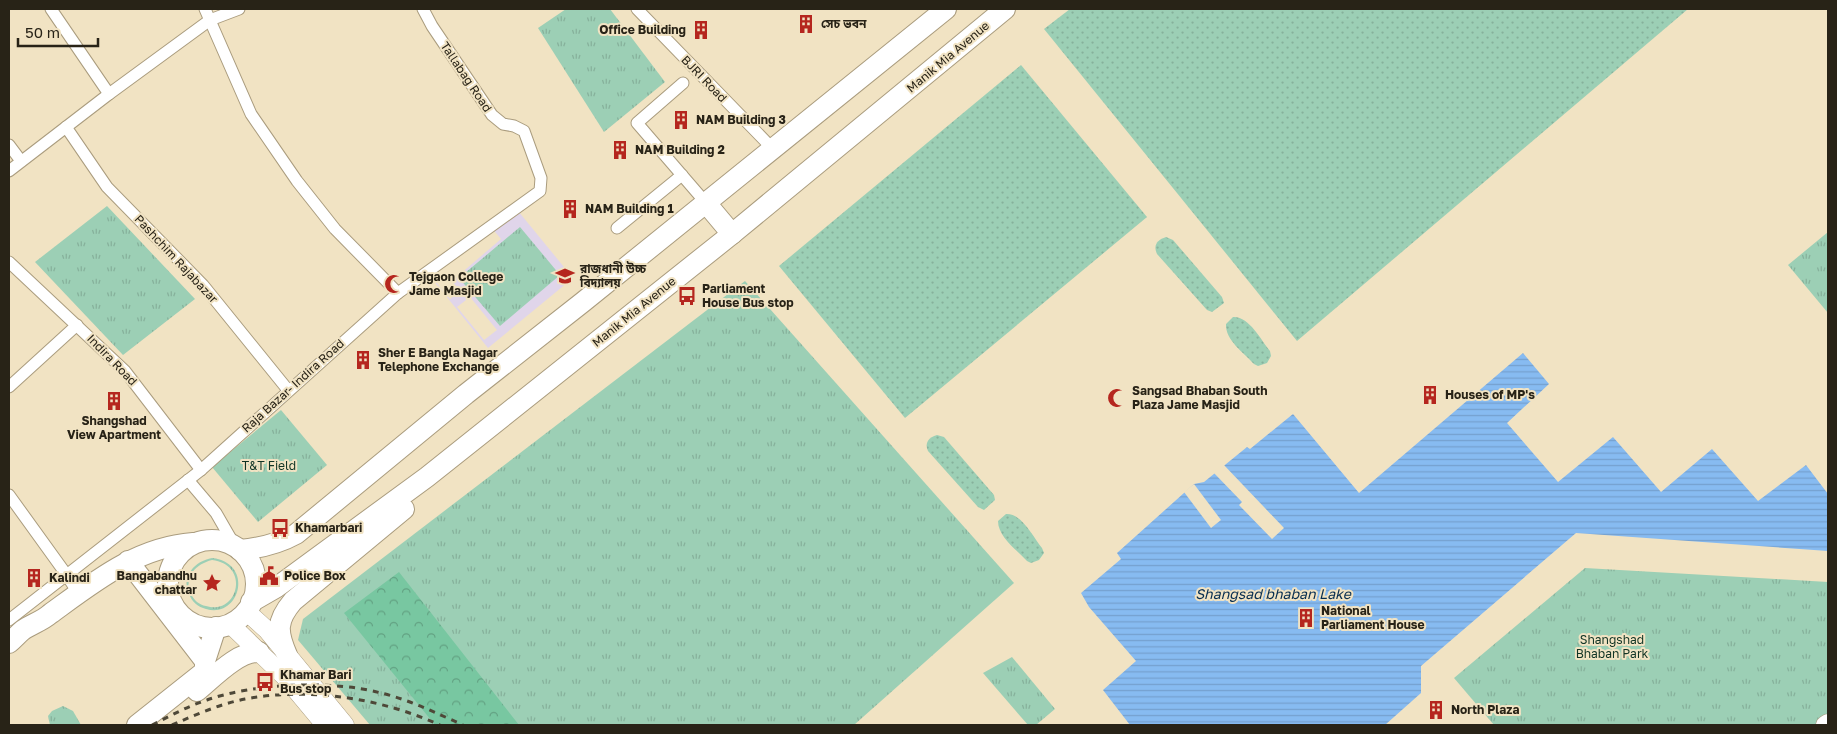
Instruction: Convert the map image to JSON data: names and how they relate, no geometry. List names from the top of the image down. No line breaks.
{"streets":{"highway":["Manik Mia Avenue"],"street":["Tallabag Road","BJRI Road","Pashchim Rajabazar","Indira Road","Raja Bazar- Indira Road"]},"crossings":[["Tallabag Road","Raja Bazar- Indira Road"],["Pashchim Rajabazar","Raja Bazar- Indira Road"],["Indira Road","Raja Bazar- Indira Road"]],"water":["Shangsad bhaban Lake"],"parks":["T&T Field","Shangshad Bhaban Park"],"places":{"building":["সেচ ভবন","Office Building","NAM Building 3","NAM Building 2","NAM Building 1","Sher E Bangla Nagar Telephone Exchange","Houses of MP's","Shangshad View Apartment","Kalindi","National Parliament House","North Plaza"],"school or university":["রাজধানী উচ্চ বিদ্যালয়"],"mosque":["Tejgaon College Jame Masjid","Sangsad Bhaban South Plaza Jame Masjid"],"bus stop":["Parliament House Bus stop","Khamarbari","Khamar Bari Bus stop"],"public building":["Police Box"],"place":["Bangabandhu chattar"]},"scale_bar":"50 m"}
